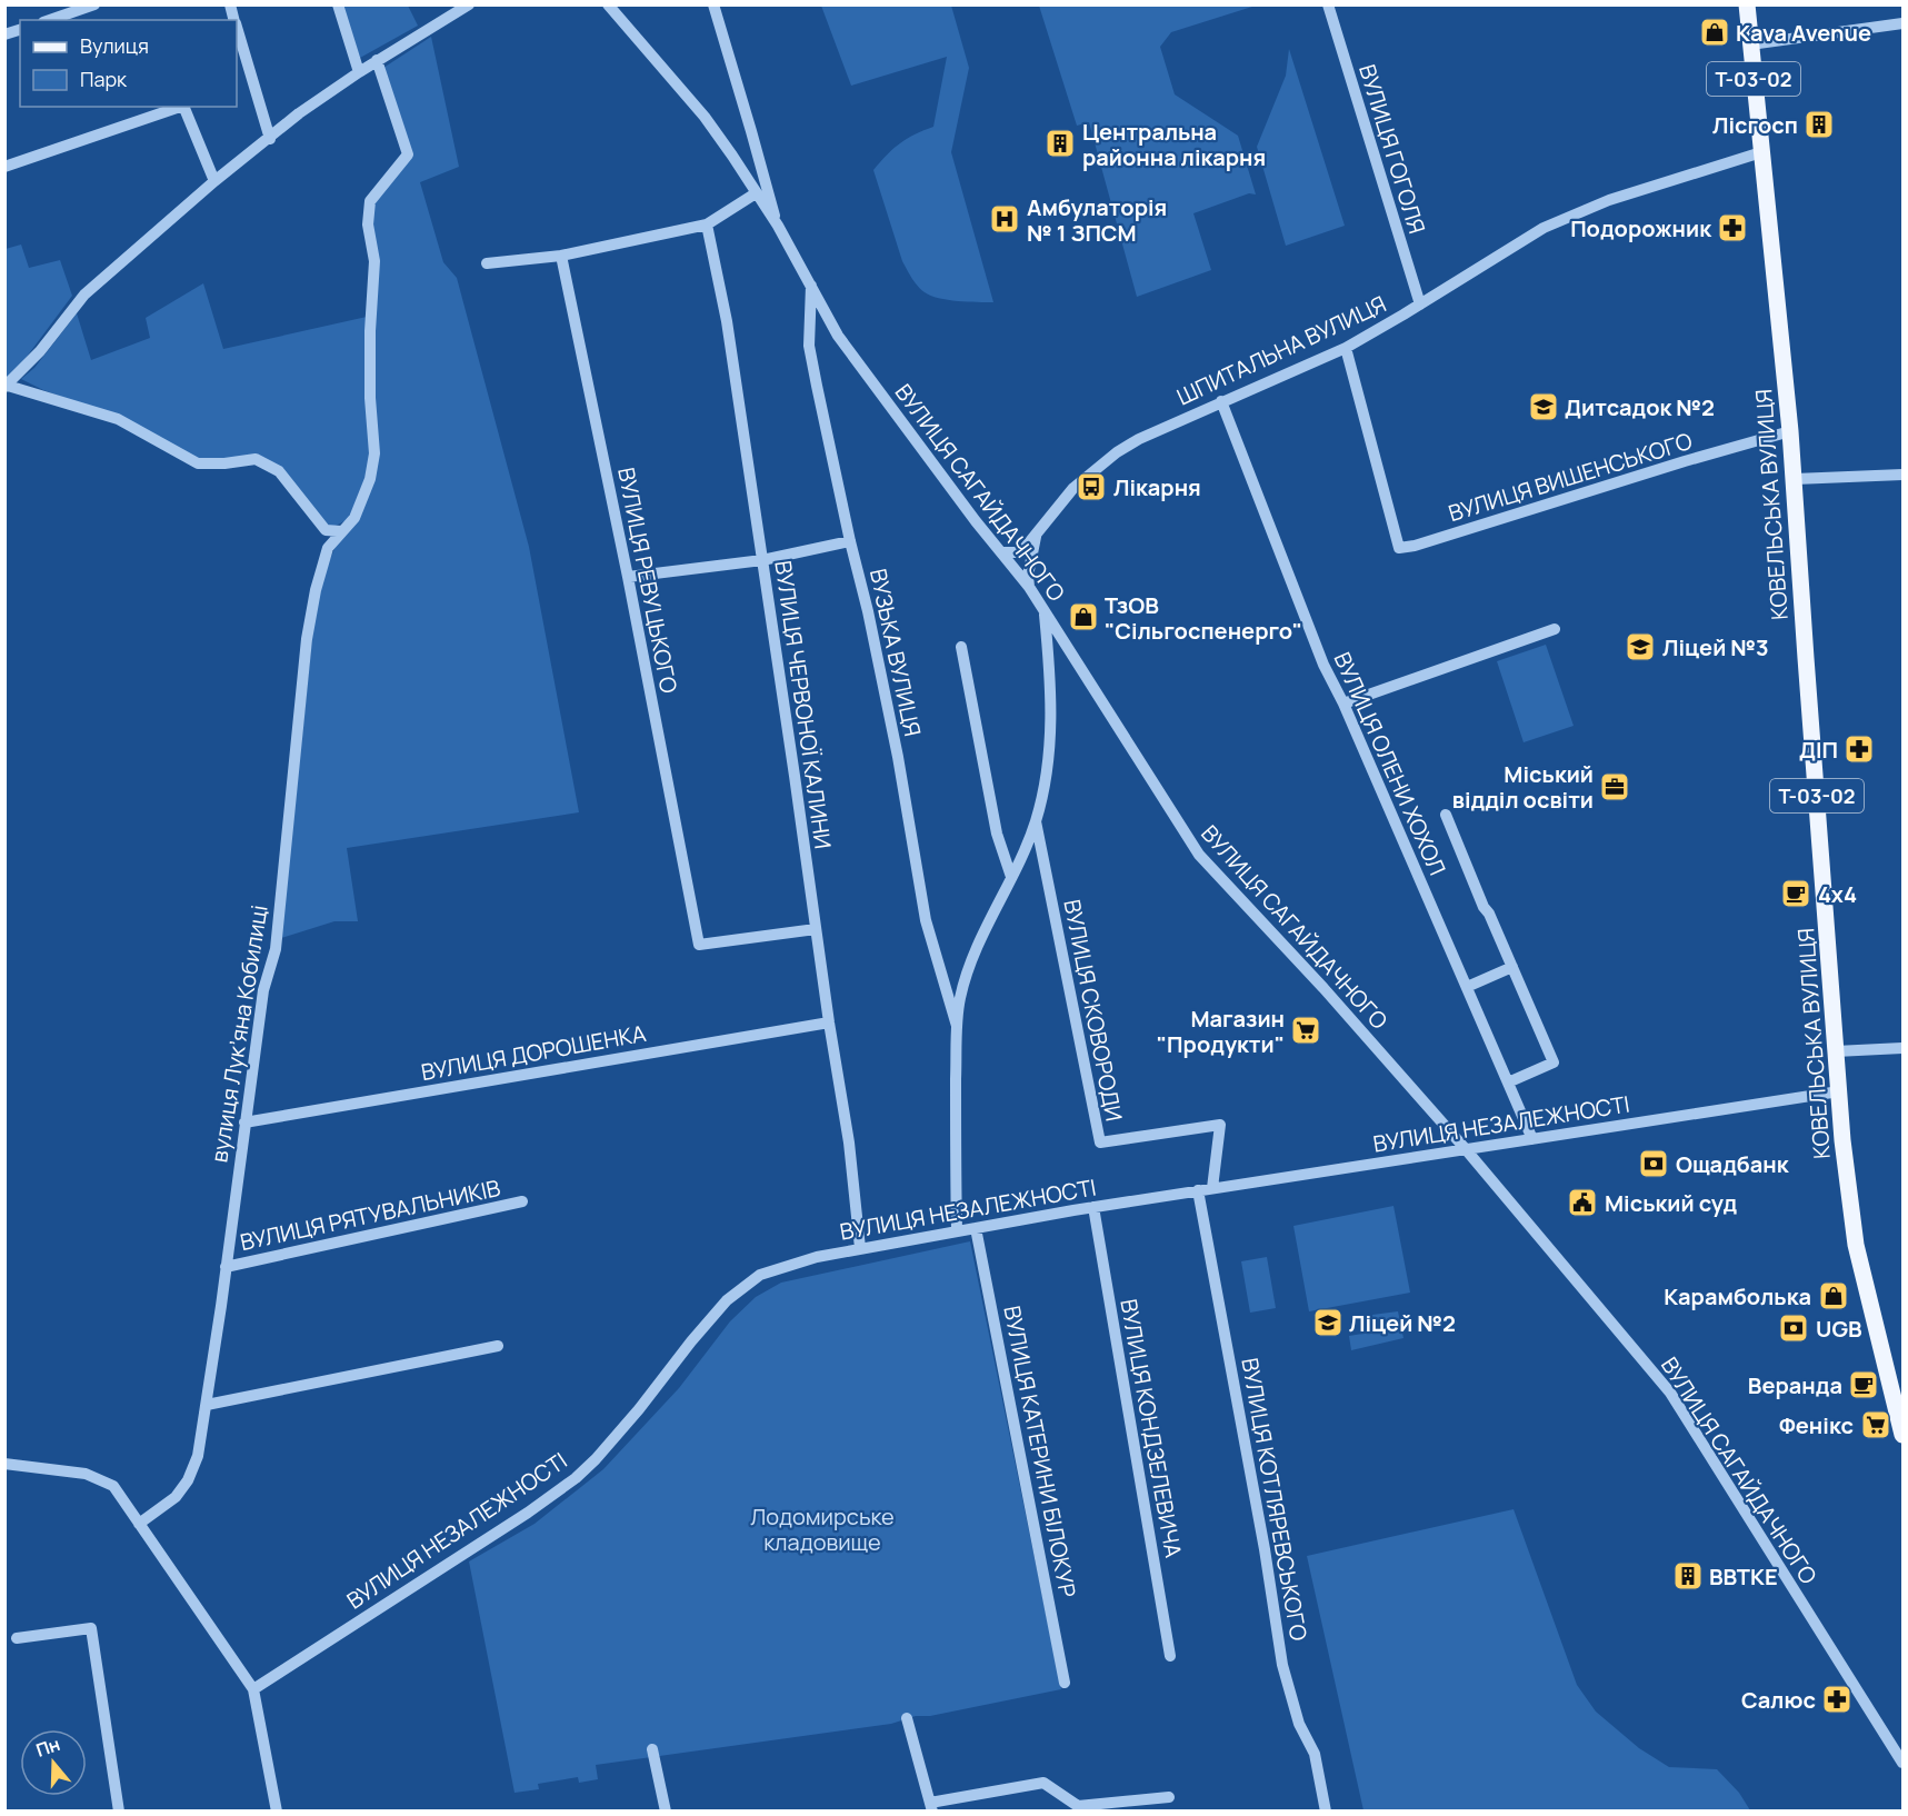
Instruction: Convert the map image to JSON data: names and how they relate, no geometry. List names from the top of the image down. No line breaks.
{"streets":{"main road":["Т-03-02","КОВЕЛЬСЬКА ВУЛИЦЯ"],"street":["ВУЛИЦЯ ГОГОЛЯ","ШПИТАЛЬНА ВУЛИЦЯ","ВУЛИЦЯ ВИШЕНСЬКОГО","ВУЛИЦЯ САГАЙДАЧНОГО","ВУЛИЦЯ РЕВУЦЬКОГО","ВУЗЬКА ВУЛИЦЯ","ВУЛИЦЯ ЧЕРВОНОЇ КАЛИНИ","ВУЛИЦЯ ОЛЕНИ ХОХОЛ","ВУЛИЦЯ СКОВОРОДИ","вулиця Лукʼяна Кобилиці","ВУЛИЦЯ ДОРОШЕНКА","ВУЛИЦЯ НЕЗАЛЕЖНОСТІ","ВУЛИЦЯ РЯТУВАЛЬНИКІВ","ВУЛИЦЯ КОНДЗЕЛЕВИЧА","ВУЛИЦЯ КАТЕРИНИ БІЛОКУР","ВУЛИЦЯ КОТЛЯРЕВСЬКОГО"]},"crossings":[["ВУЛИЦЯ ГОГОЛЯ","ШПИТАЛЬНА ВУЛИЦЯ"],["ШПИТАЛЬНА ВУЛИЦЯ","ВУЛИЦЯ ВИШЕНСЬКОГО"],["ШПИТАЛЬНА ВУЛИЦЯ","ВУЛИЦЯ САГАЙДАЧНОГО"],["ШПИТАЛЬНА ВУЛИЦЯ","КОВЕЛЬСЬКА ВУЛИЦЯ"],["ШПИТАЛЬНА ВУЛИЦЯ","ВУЛИЦЯ ОЛЕНИ ХОХОЛ"],["ВУЛИЦЯ ВИШЕНСЬКОГО","КОВЕЛЬСЬКА ВУЛИЦЯ"],["ВУЛИЦЯ САГАЙДАЧНОГО","ВУЗЬКА ВУЛИЦЯ"],["ВУЛИЦЯ САГАЙДАЧНОГО","ВУЛИЦЯ НЕЗАЛЕЖНОСТІ"],["КОВЕЛЬСЬКА ВУЛИЦЯ","ВУЛИЦЯ НЕЗАЛЕЖНОСТІ"],["ВУЛИЦЯ РЕВУЦЬКОГО","ВУЛИЦЯ ЧЕРВОНОЇ КАЛИНИ"],["ВУЛИЦЯ ЧЕРВОНОЇ КАЛИНИ","ВУЛИЦЯ ДОРОШЕНКА"],["ВУЛИЦЯ ЧЕРВОНОЇ КАЛИНИ","ВУЛИЦЯ НЕЗАЛЕЖНОСТІ"],["ВУЛИЦЯ ОЛЕНИ ХОХОЛ","ВУЛИЦЯ НЕЗАЛЕЖНОСТІ"],["ВУЛИЦЯ СКОВОРОДИ","ВУЛИЦЯ НЕЗАЛЕЖНОСТІ"],["вулиця Лукʼяна Кобилиці","ВУЛИЦЯ ДОРОШЕНКА"],["вулиця Лукʼяна Кобилиці","ВУЛИЦЯ РЯТУВАЛЬНИКІВ"],["ВУЛИЦЯ НЕЗАЛЕЖНОСТІ","ВУЛИЦЯ КОНДЗЕЛЕВИЧА"],["ВУЛИЦЯ НЕЗАЛЕЖНОСТІ","ВУЛИЦЯ КАТЕРИНИ БІЛОКУР"],["ВУЛИЦЯ НЕЗАЛЕЖНОСТІ","ВУЛИЦЯ КОТЛЯРЕВСЬКОГО"]],"parks":["Лодомирське кладовище"],"places":{"shop":["Kava Avenue","ТзОВ \"Сільгоспенерго\"","Карамболька"],"building":["Лісгосп","Центральна районна лікарня","ВВТКЕ"],"hospital":["Амбулаторія № 1 ЗПСМ"],"pharmacy":["Подорожник","ДІП","Салюс"],"school or university":["Дитсадок №2","Ліцей №3","Ліцей №2"],"bus stop":["Лікарня"],"office":["Міський відділ освіти"],"cafe":["4x4","Веранда"],"supermarket":["Магазин \"Продукти\"","Фенікс"],"bank":["Ощадбанк","UGB"],"public building":["Міський суд"]},"legend":["Вулиця","Парк"],"north":"top"}
